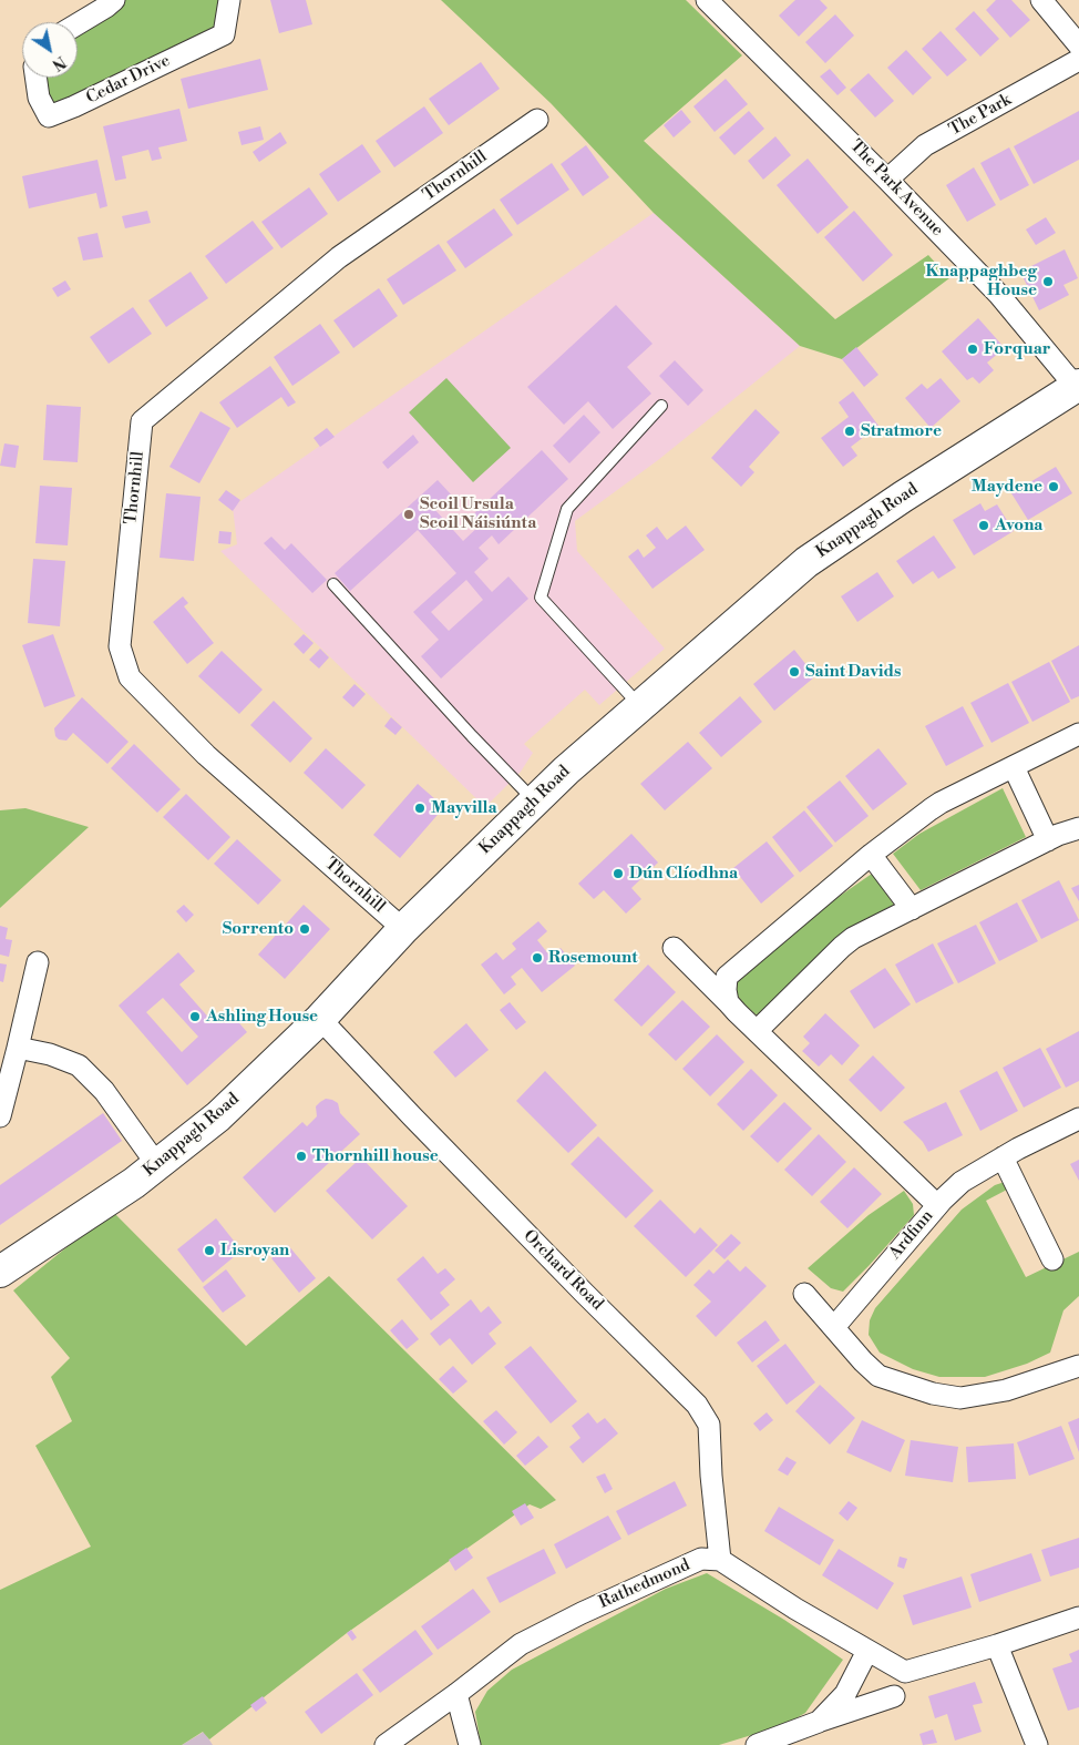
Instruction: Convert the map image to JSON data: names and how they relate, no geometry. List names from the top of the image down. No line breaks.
{"streets":{"main road":["Knappagh Road"],"street":["Cedar Drive","The Park","Thornhill","The Park Avenue","Ardfinn","Orchard Road","Rathedmond"]},"crossings":[["The Park","The Park Avenue"],["Thornhill","Knappagh Road"],["The Park Avenue","Knappagh Road"],["Knappagh Road","Orchard Road"],["Orchard Road","Rathedmond"]],"places":["Knappaghbeg House","Forquar","Stratmore","Maydene","Scoil Ursula Scoil Náisiúnta","Avona","Saint Davids","Mayvilla","Dún Clíodhna","Sorrento","Rosemount","Ashling House","Thornhill house","Lisroyan"],"north":"bottom right"}
